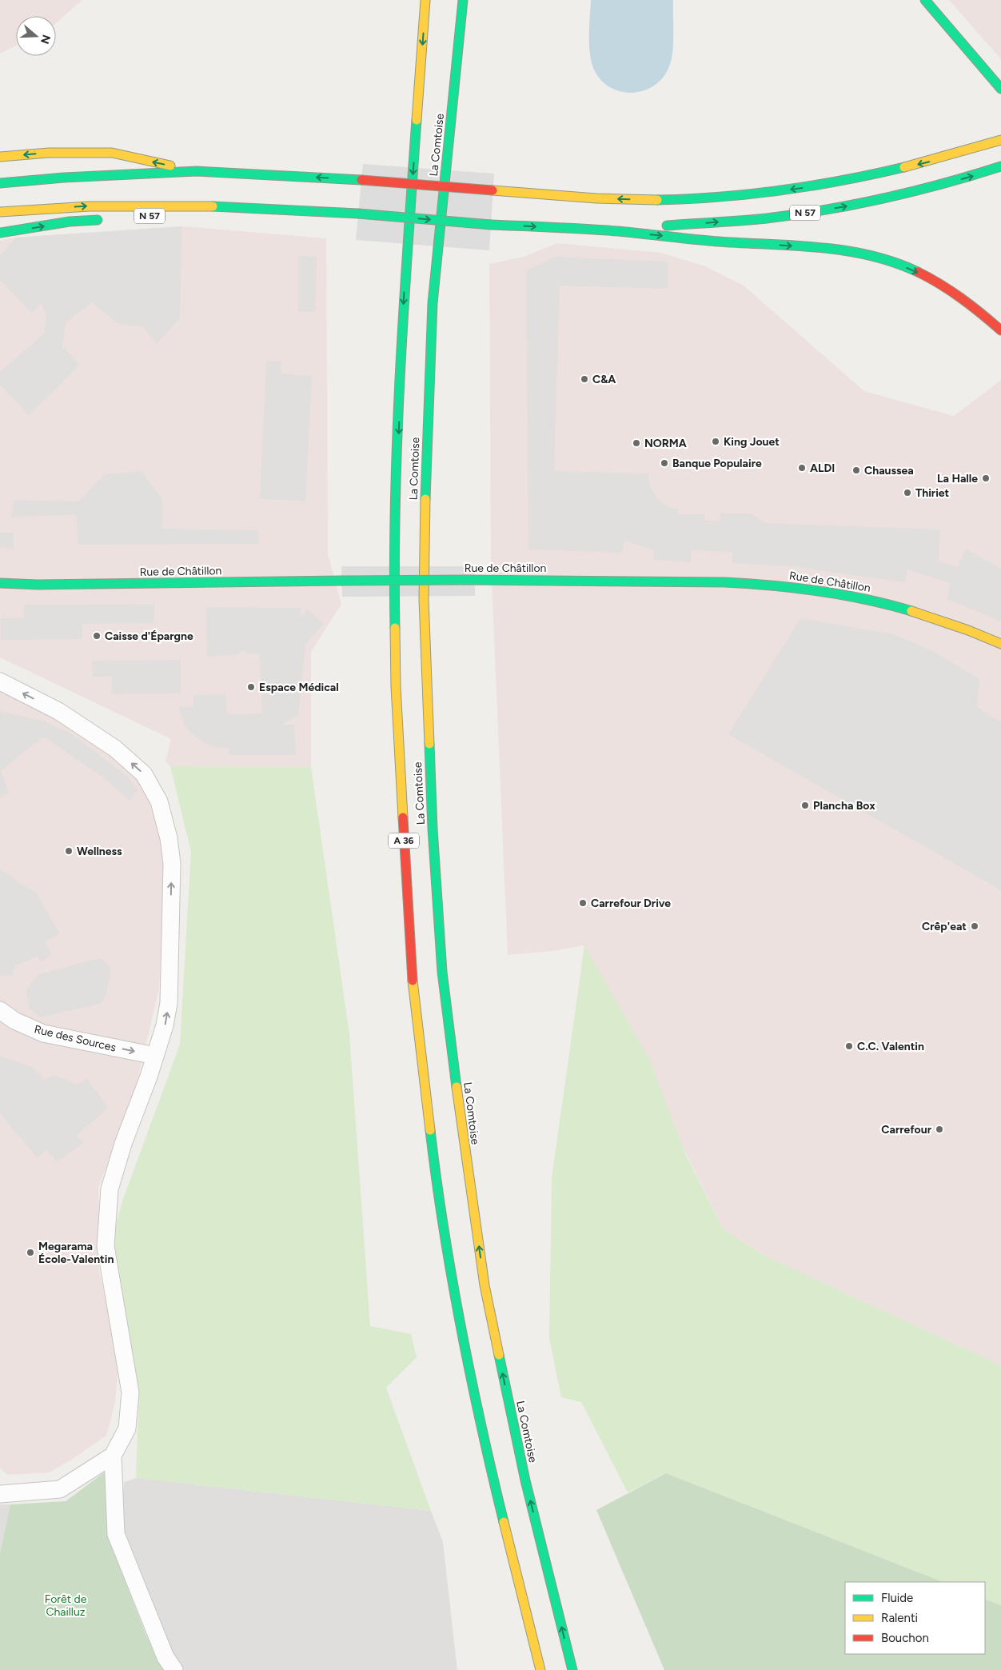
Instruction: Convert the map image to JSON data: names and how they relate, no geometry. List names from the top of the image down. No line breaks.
{"streets":{"main road":["La Comtoise","N 57","Rue de Châtillon","A 36"],"street":["Rue des Sources"]},"one_way":["Rue des Sources"],"parks":["Forêt de Chailluz"],"places":["C&A","King Jouet","NORMA","Banque Populaire","ALDI","Chaussea","La Halle","Thiriet","Caisse d'Épargne","Espace Médical","Plancha Box","Wellness","Carrefour Drive","Crêp'eat","C.C. Valentin","Carrefour","Megarama École-Valentin"],"legend":["Fluide","Ralenti","Bouchon"],"north":"right"}
